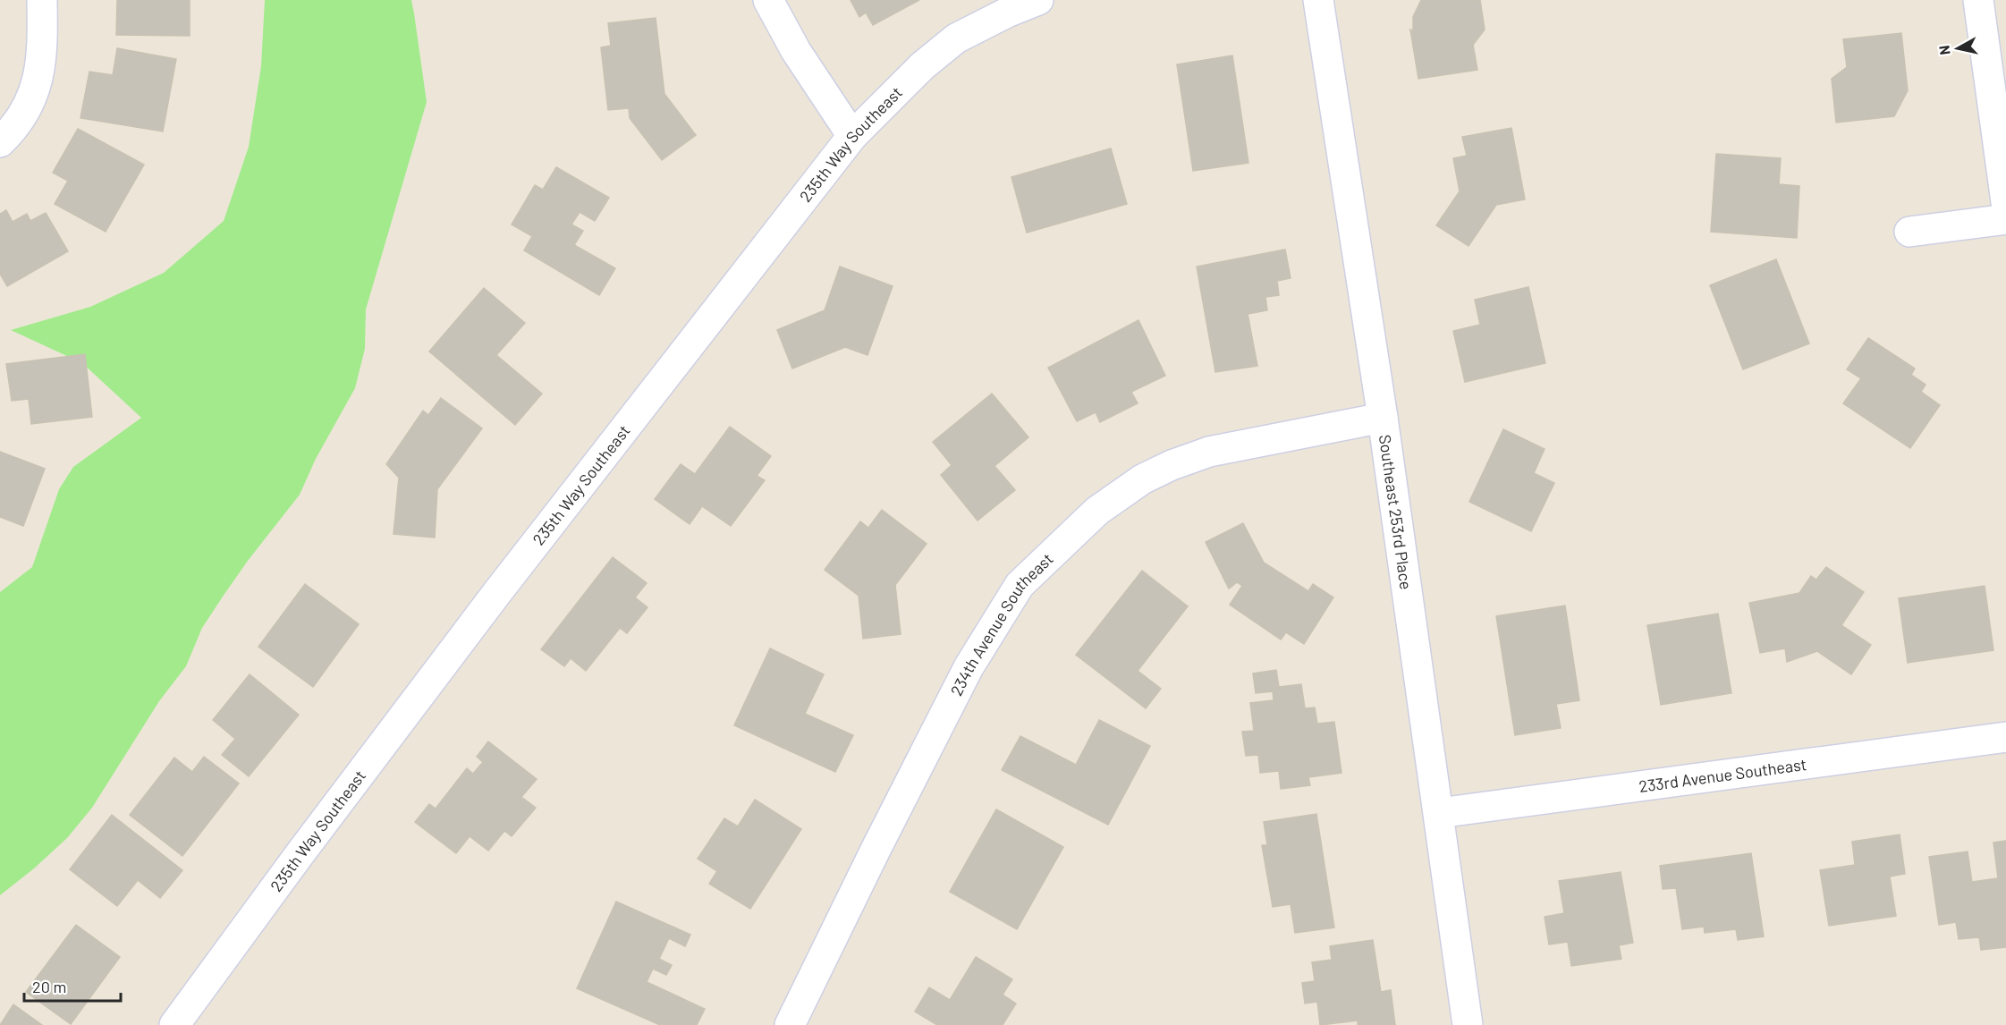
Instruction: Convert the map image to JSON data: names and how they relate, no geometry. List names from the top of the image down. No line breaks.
{"streets":{"street":["235th Way Southeast","Southeast 253rd Place","234th Avenue Southeast","233rd Avenue Southeast"]},"crossings":[["Southeast 253rd Place","234th Avenue Southeast"],["Southeast 253rd Place","233rd Avenue Southeast"]],"scale_bar":"20 m","north":"left"}
